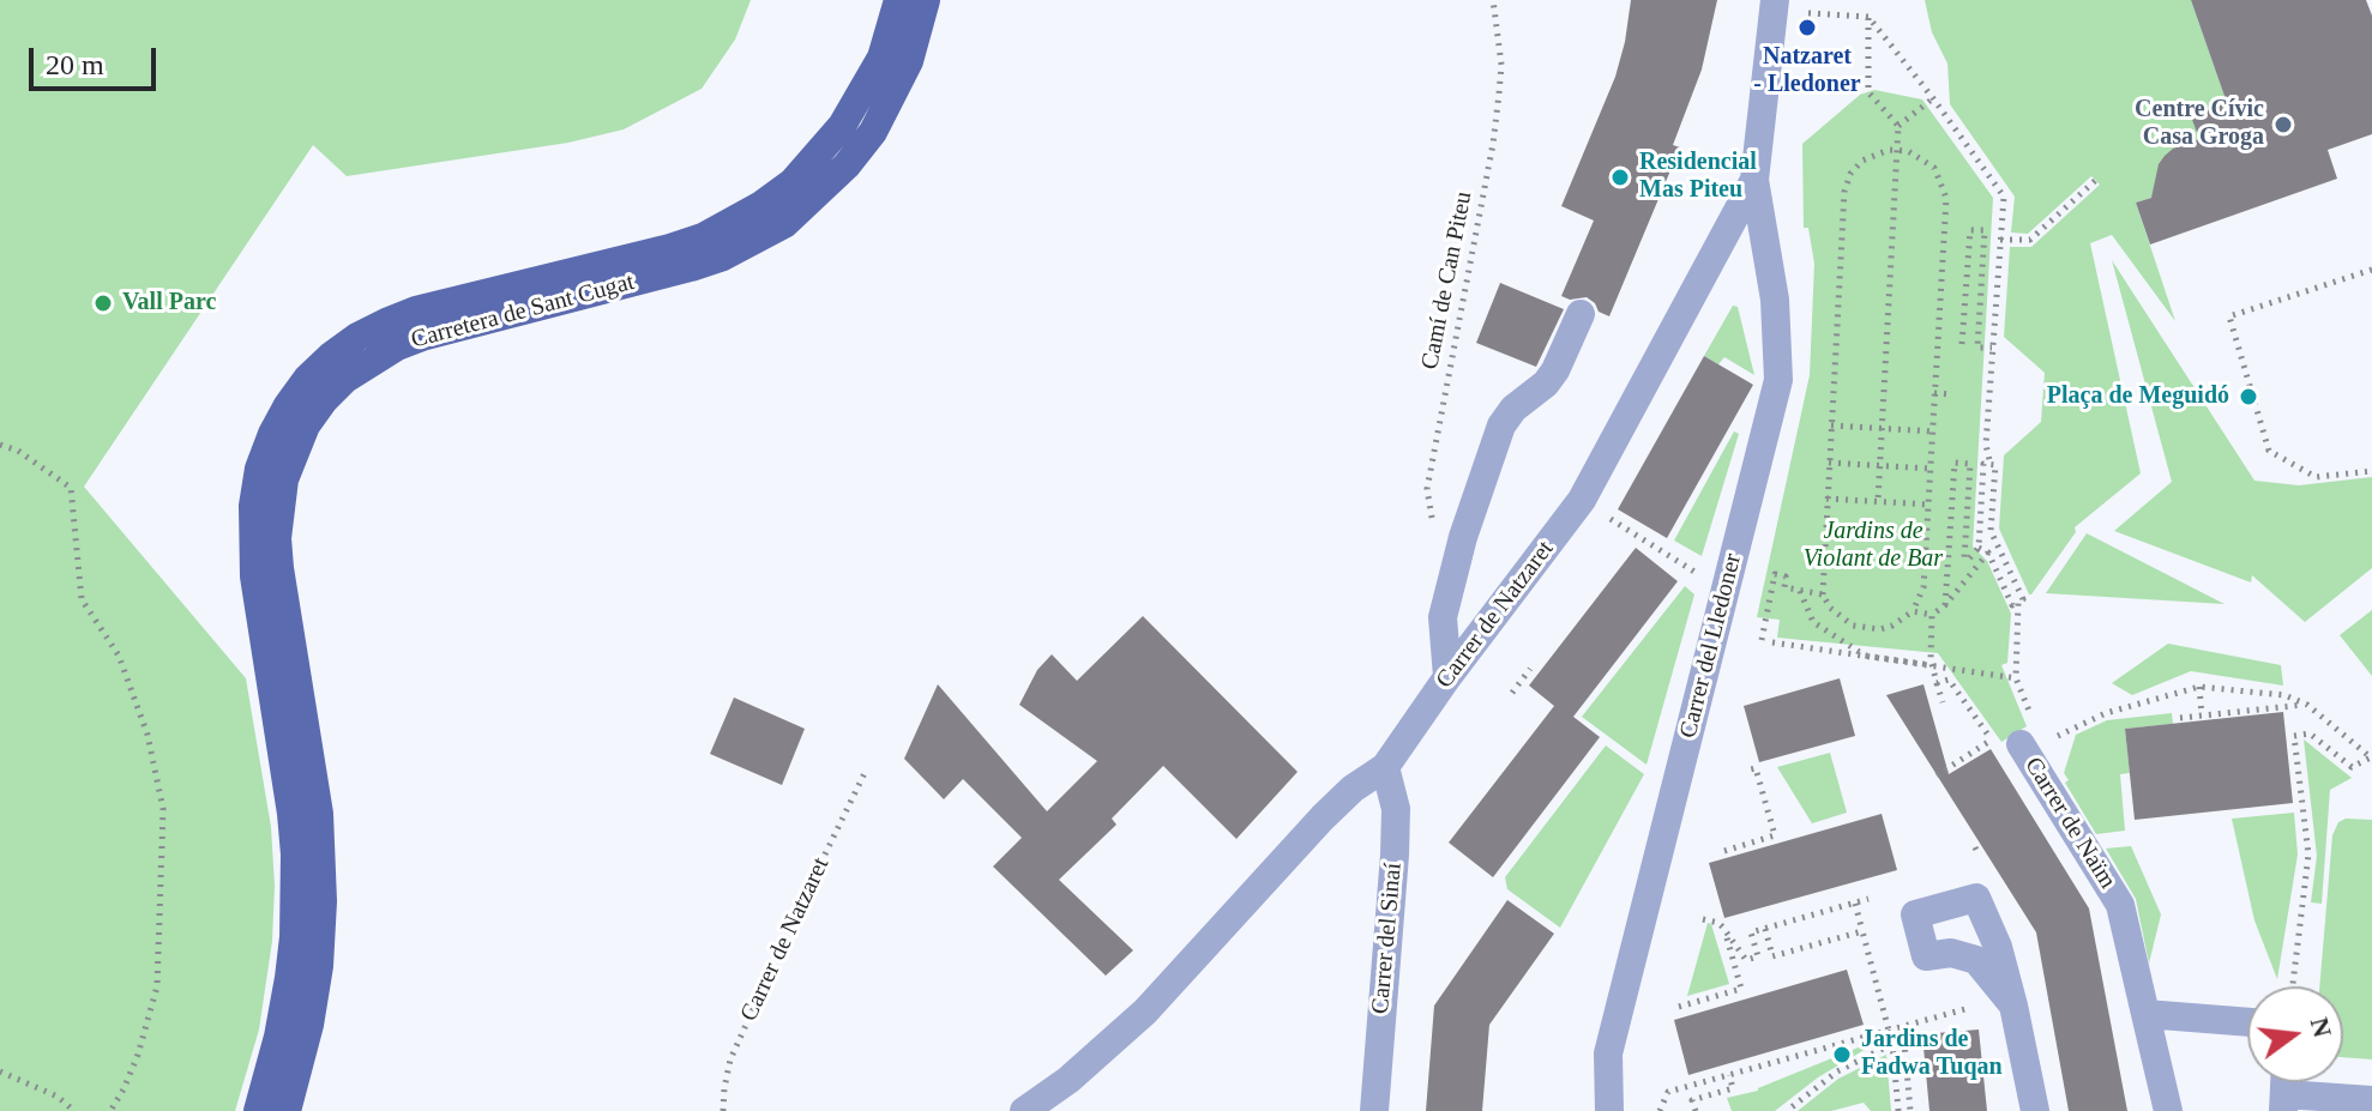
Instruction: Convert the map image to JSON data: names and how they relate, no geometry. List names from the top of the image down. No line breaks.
{"streets":{"main road":["Carretera de Sant Cugat"],"street":["Carrer de Natzaret","Carrer del Lledoner","Carrer de Naïm","Carrer del Sinaí"],"path":["Camí de Can Piteu"]},"crossings":[["Carrer de Natzaret","Carrer del Lledoner"],["Carrer de Natzaret","Carrer del Sinaí"]],"parks":["Jardins de Violant de Bar"],"places":["Natzaret - Lledoner","Centre Cívic Casa Groga","Residencial Mas Piteu","Vall Parc","Plaça de Meguidó","Jardins de Fadwa Tuqan"],"scale_bar":"20 m","north":"right"}
